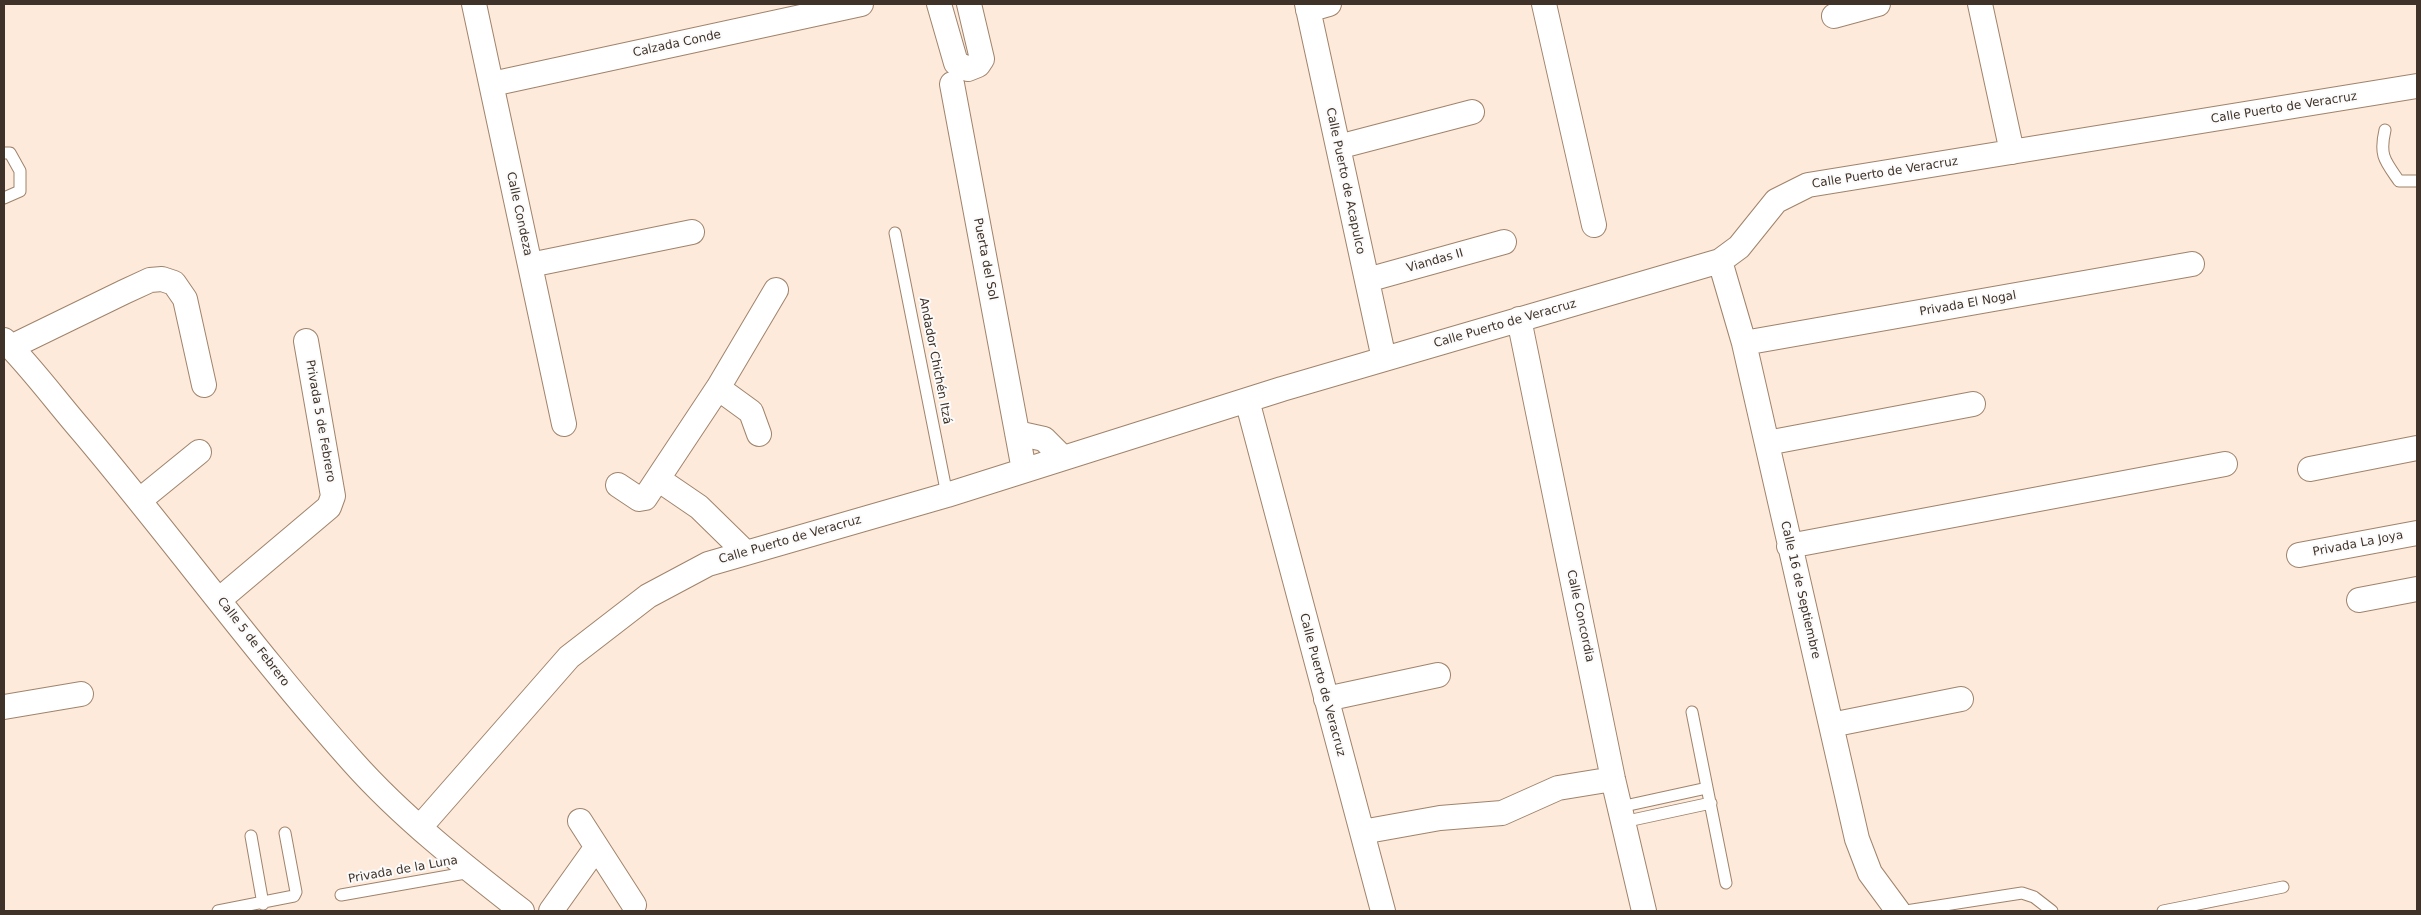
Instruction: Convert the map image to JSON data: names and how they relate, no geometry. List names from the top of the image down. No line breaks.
{"streets":{"street":["Calzada Conde","Calle Puerto de Veracruz","Calle Puerto de Acapulco","Calle Condeza","Puerta del Sol","Viandas II","Privada El Nogal","Privada 5 de Febrero","Privada La Joya","Calle 16 de Septiembre","Calle Concordia","Calle 5 de Febrero"],"lane":["Andador Chichén Itzá","Privada de la Luna"]},"crossings":[["Calzada Conde","Calle Condeza"],["Calle Puerto de Veracruz","Calle Puerto de Acapulco"],["Calle Puerto de Veracruz","Puerta del Sol"],["Calle Puerto de Veracruz","Andador Chichén Itzá"],["Calle Puerto de Veracruz","Calle 16 de Septiembre"],["Calle Puerto de Veracruz","Calle Concordia"],["Calle Puerto de Veracruz","Calle 5 de Febrero"],["Calle Puerto de Acapulco","Viandas II"],["Privada El Nogal","Calle 16 de Septiembre"],["Privada 5 de Febrero","Calle 5 de Febrero"],["Calle 5 de Febrero","Privada de la Luna"]]}
